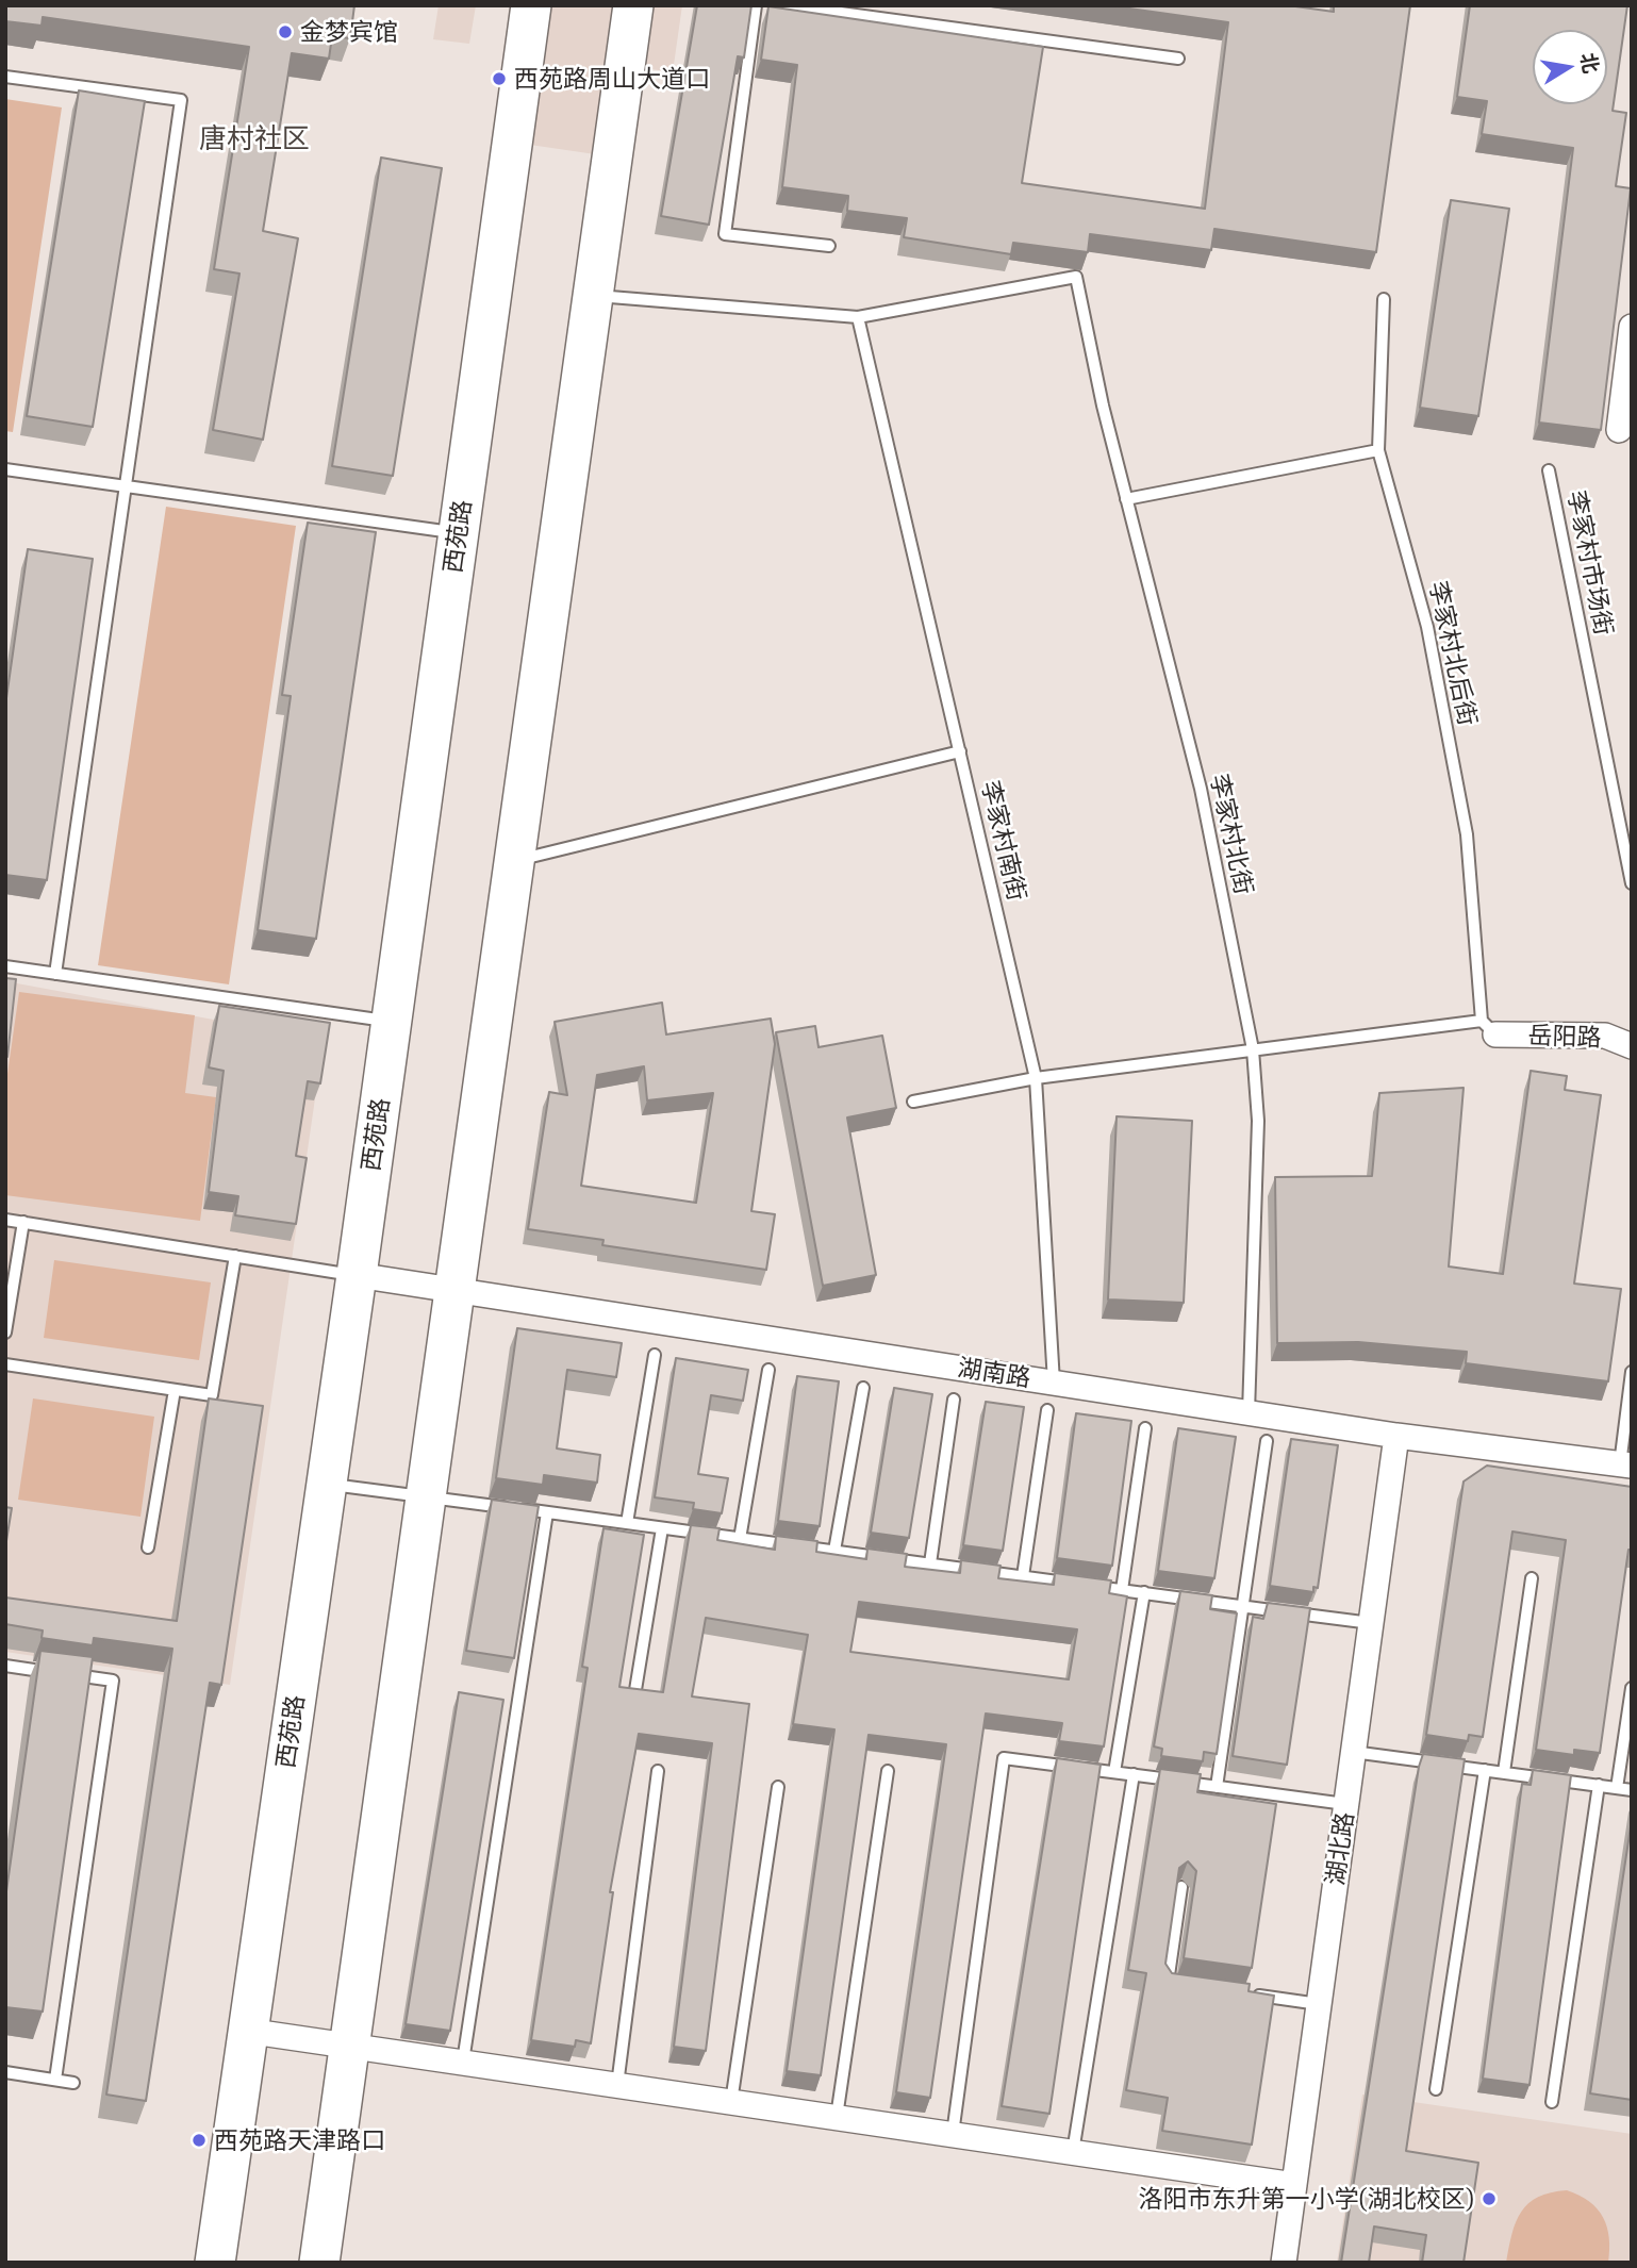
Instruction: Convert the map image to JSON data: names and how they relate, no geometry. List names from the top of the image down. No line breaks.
{"streets":{"main road":["西苑路"],"street":["岳阳路","湖南路","湖北路"],"lane":["李家村市场街","李家村北后街","李家村北街","李家村南街"]},"crossings":[["西苑路","湖南路"],["李家村北后街","岳阳路"],["李家村北街","李家村南街"],["李家村北街","湖南路"],["李家村南街","湖南路"],["湖南路","湖北路"]],"districts":["唐村社区"],"places":["金梦宾馆","西苑路周山大道口","西苑路天津路口","洛阳市东升第一小学(湖北校区)"],"north":"right"}
